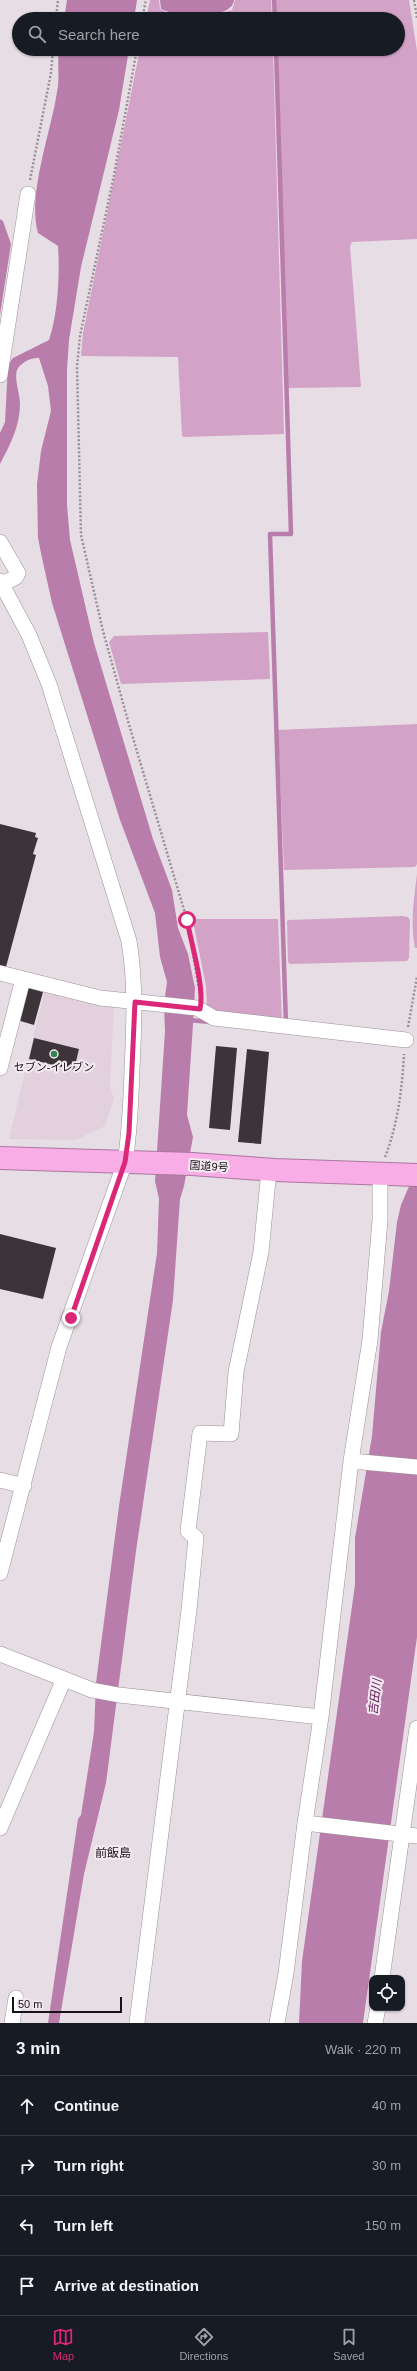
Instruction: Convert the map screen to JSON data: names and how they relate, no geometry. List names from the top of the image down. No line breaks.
{"streets":{"highway":["国道9号"]},"districts":["前飯島"],"water":["吉田川"],"places":["セブン-イレブン"],"scale_bar":"50 m","page":{"search":"Search here","scale":"50 m","heading":["3 min","Walk · 220 m"],"list":[["Continue","40 m"],["Turn right","30 m"],["Turn left","150 m"],"Arrive at destination"],"nav":["Map","Directions","Saved"]}}
